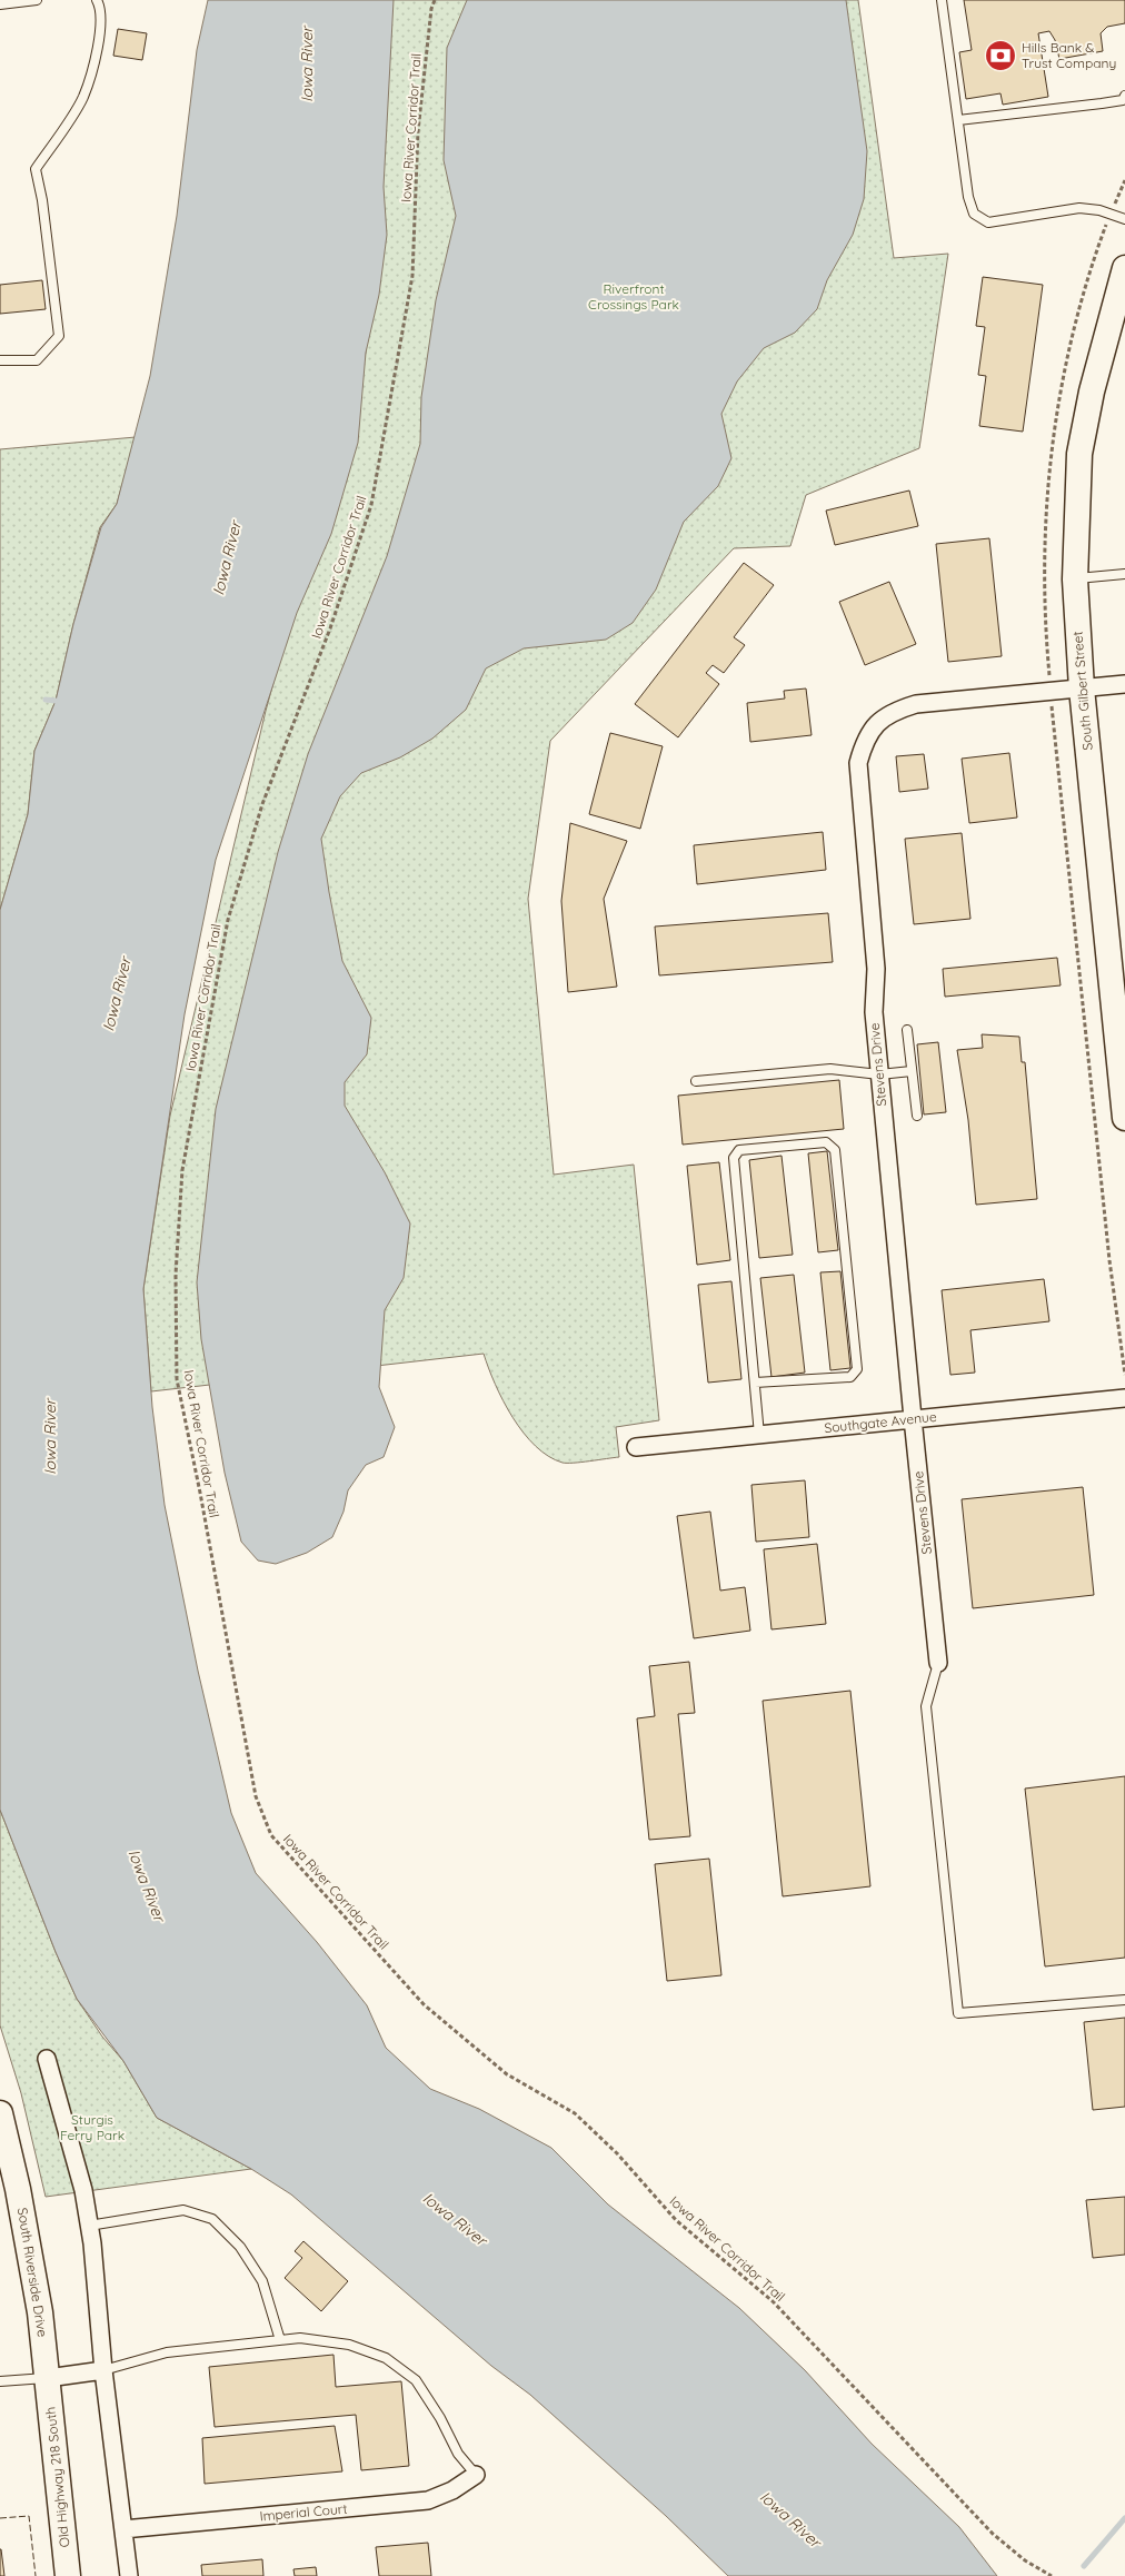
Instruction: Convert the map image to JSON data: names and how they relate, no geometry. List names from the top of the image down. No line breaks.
{"streets":{"main road":["South Gilbert Street","South Riverside Drive","Old Highway 218 South"],"street":["Stevens Drive","Southgate Avenue","Imperial Court"],"path":["Iowa River Corridor Trail"]},"crossings":[["South Gilbert Street","Stevens Drive"],["Stevens Drive","Southgate Avenue"],["South Riverside Drive","Old Highway 218 South"]],"water":["Iowa River"],"parks":["Riverfront Crossings Park","Sturgis Ferry Park"],"places":{"bank":["Hills Bank & Trust Company"]}}
